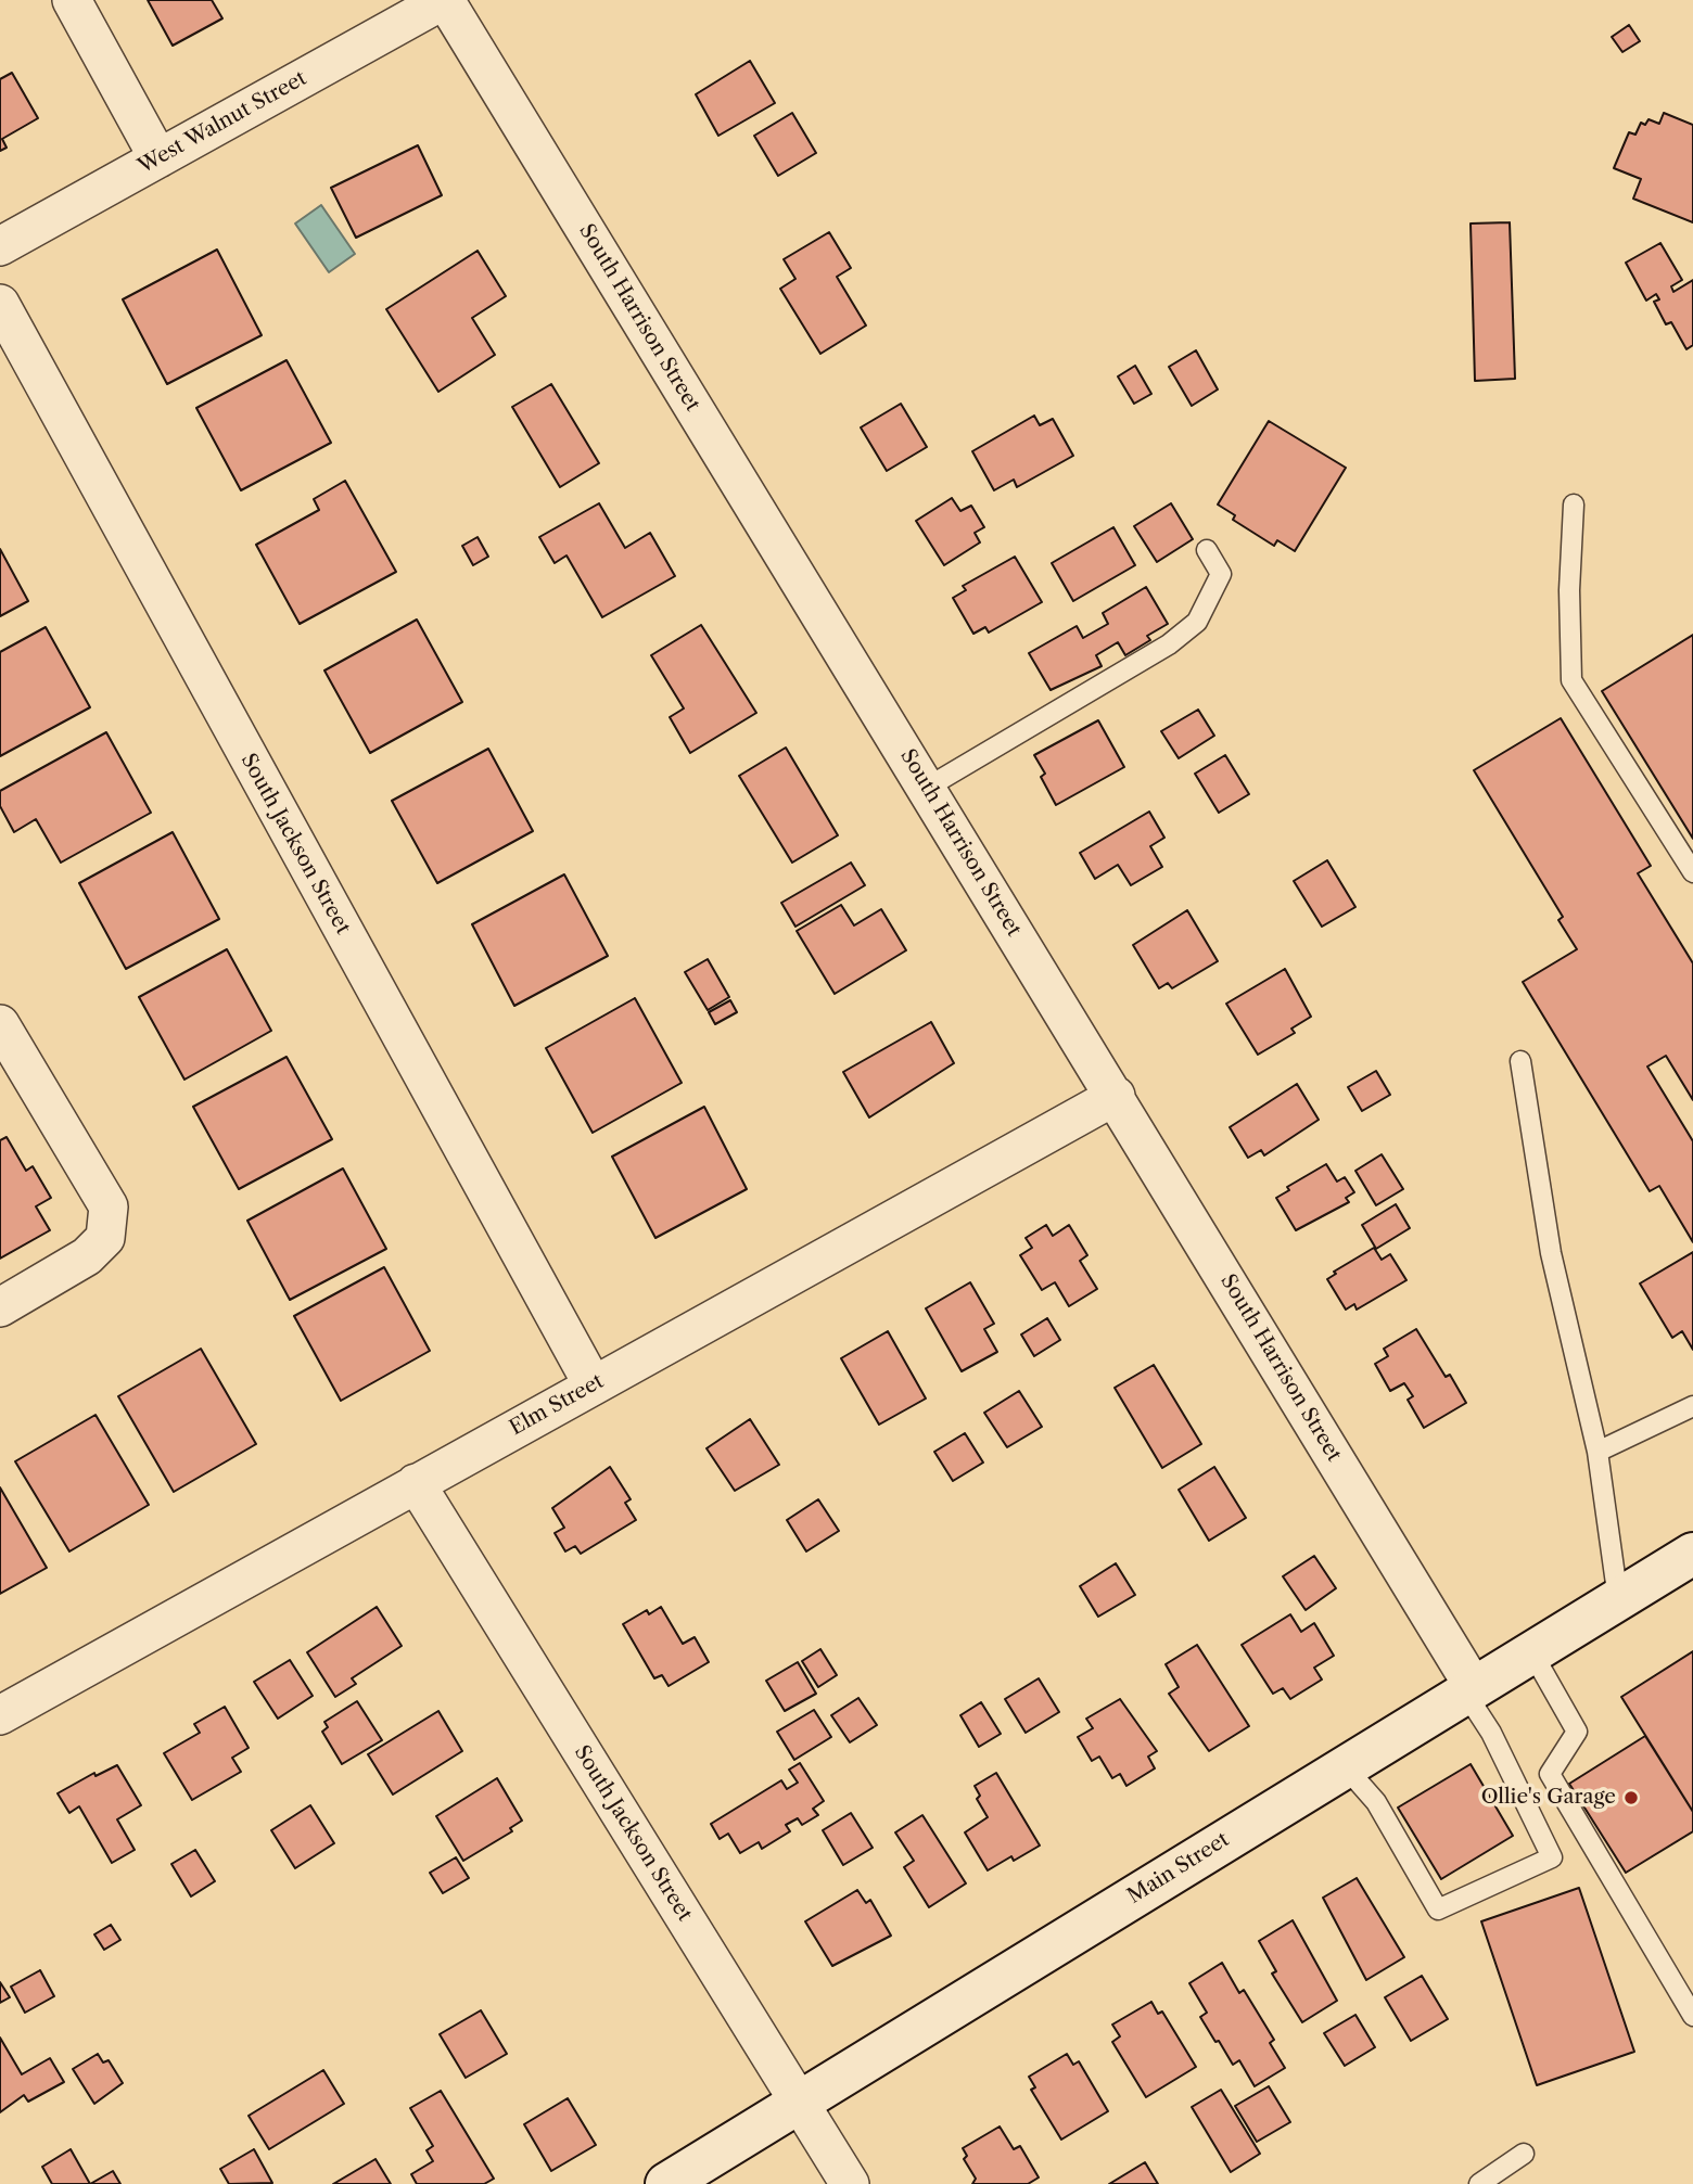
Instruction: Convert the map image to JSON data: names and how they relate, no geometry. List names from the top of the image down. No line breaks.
{"streets":{"main road":["Main Street"],"street":["West Walnut Street","South Harrison Street","South Jackson Street","Elm Street"]},"crossings":[["West Walnut Street","South Harrison Street"],["South Harrison Street","Elm Street"],["South Harrison Street","Main Street"],["South Jackson Street","Elm Street"],["South Jackson Street","Main Street"]],"places":["Ollie's Garage"]}
